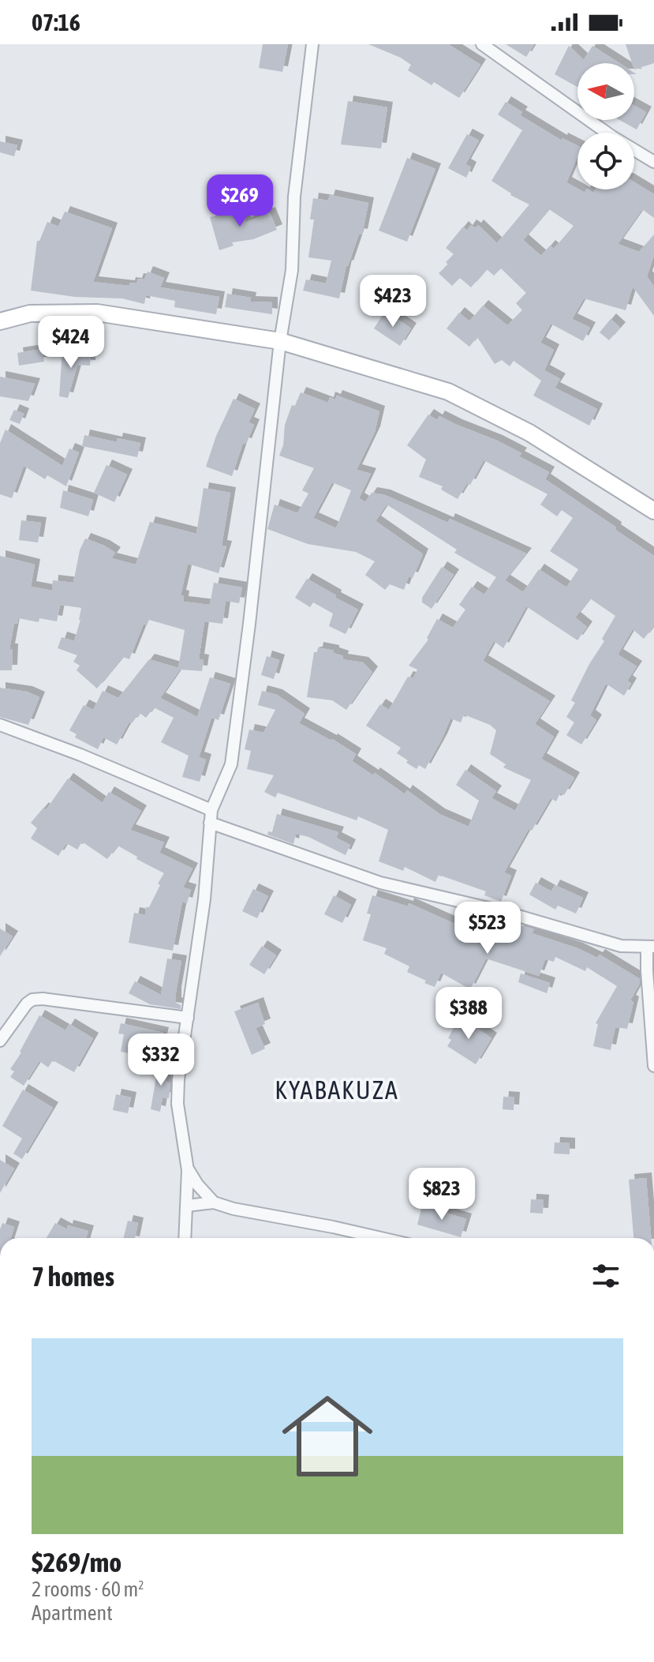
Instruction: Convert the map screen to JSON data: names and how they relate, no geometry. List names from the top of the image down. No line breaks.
{"districts":["KYABAKUZA"],"north":"left","page":{"status":"07:16","price":["$269","$423","$424","$523","$388","$332","$823"],"heading":"7 homes","list":[{"name":"$269/mo","note":"2 rooms · 60 m² · Apartment"}]}}
